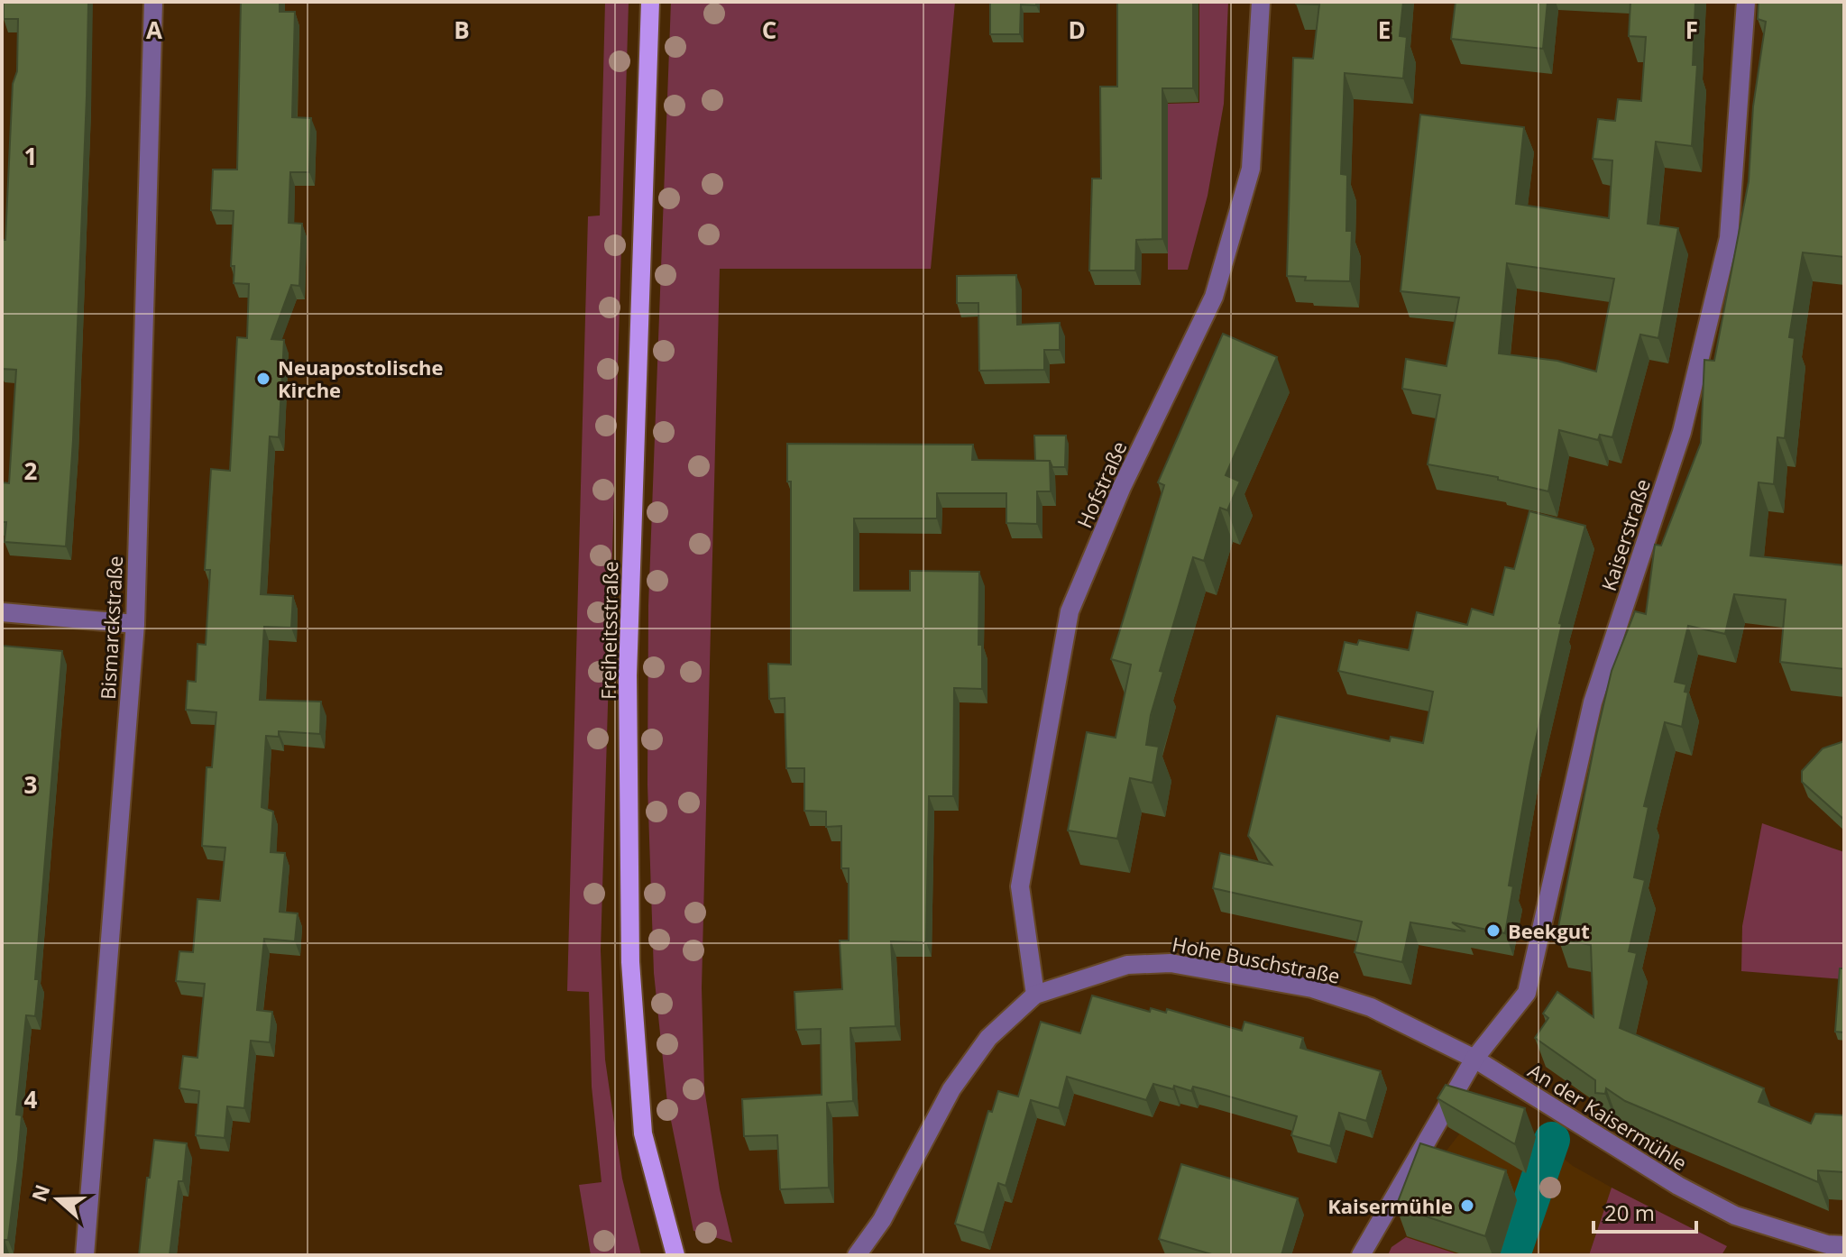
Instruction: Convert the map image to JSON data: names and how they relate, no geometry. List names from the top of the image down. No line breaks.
{"streets":{"main road":["Freiheitsstraße"],"street":["Hofstraße","Kaiserstraße","Bismarckstraße","Hohe Buschstraße","An der Kaisermühle"]},"crossings":[["Hofstraße","Hohe Buschstraße"],["Kaiserstraße","Hohe Buschstraße"],["Kaiserstraße","An der Kaisermühle"],["Hohe Buschstraße","An der Kaisermühle"]],"places":["Neuapostolische Kirche","Beekgut","Kaisermühle"],"scale_bar":"20 m","north":"left","grid":{"columns":["A","B","C","D","E","F"],"rows":["1","2","3","4"]}}
